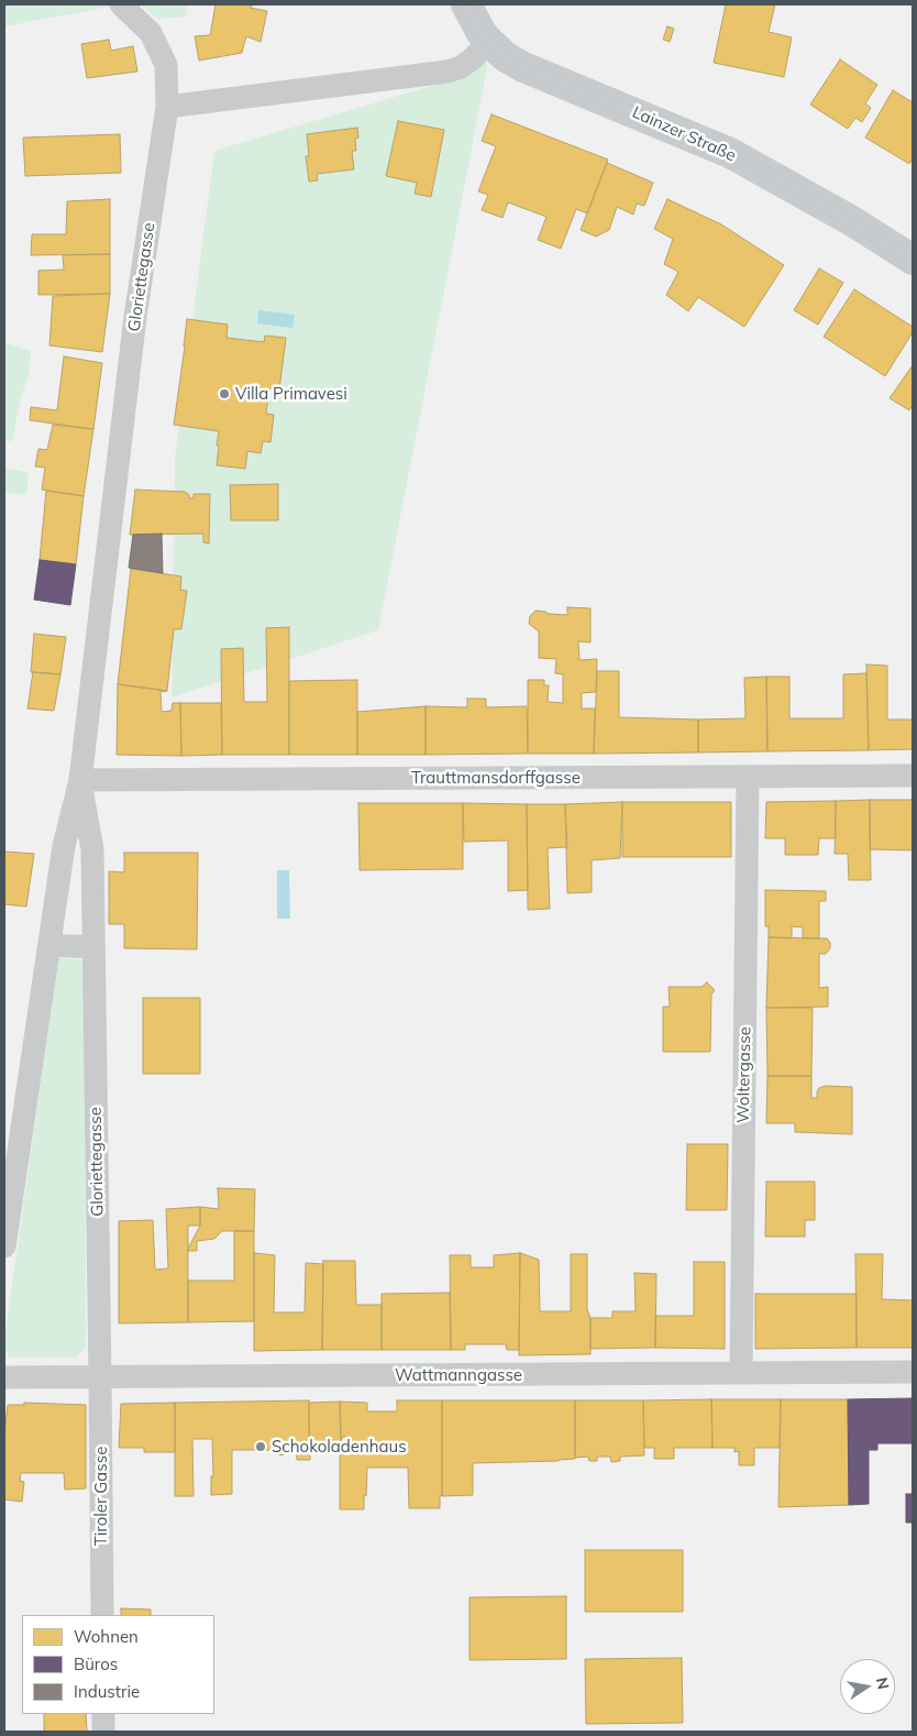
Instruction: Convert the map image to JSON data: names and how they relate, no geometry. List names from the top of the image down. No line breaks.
{"streets":{"main road":["Lainzer Straße"],"street":["Gloriettegasse","Trauttmansdorffgasse","Woltergasse","Wattmanngasse","Tiroler Gasse"]},"crossings":[["Gloriettegasse","Trauttmansdorffgasse"],["Gloriettegasse","Wattmanngasse"],["Gloriettegasse","Tiroler Gasse"],["Trauttmansdorffgasse","Woltergasse"],["Woltergasse","Wattmanngasse"],["Wattmanngasse","Tiroler Gasse"]],"places":["Villa Primavesi","Schokoladenhaus"],"legend":["Wohnen","Büros","Industrie"],"north":"right"}
